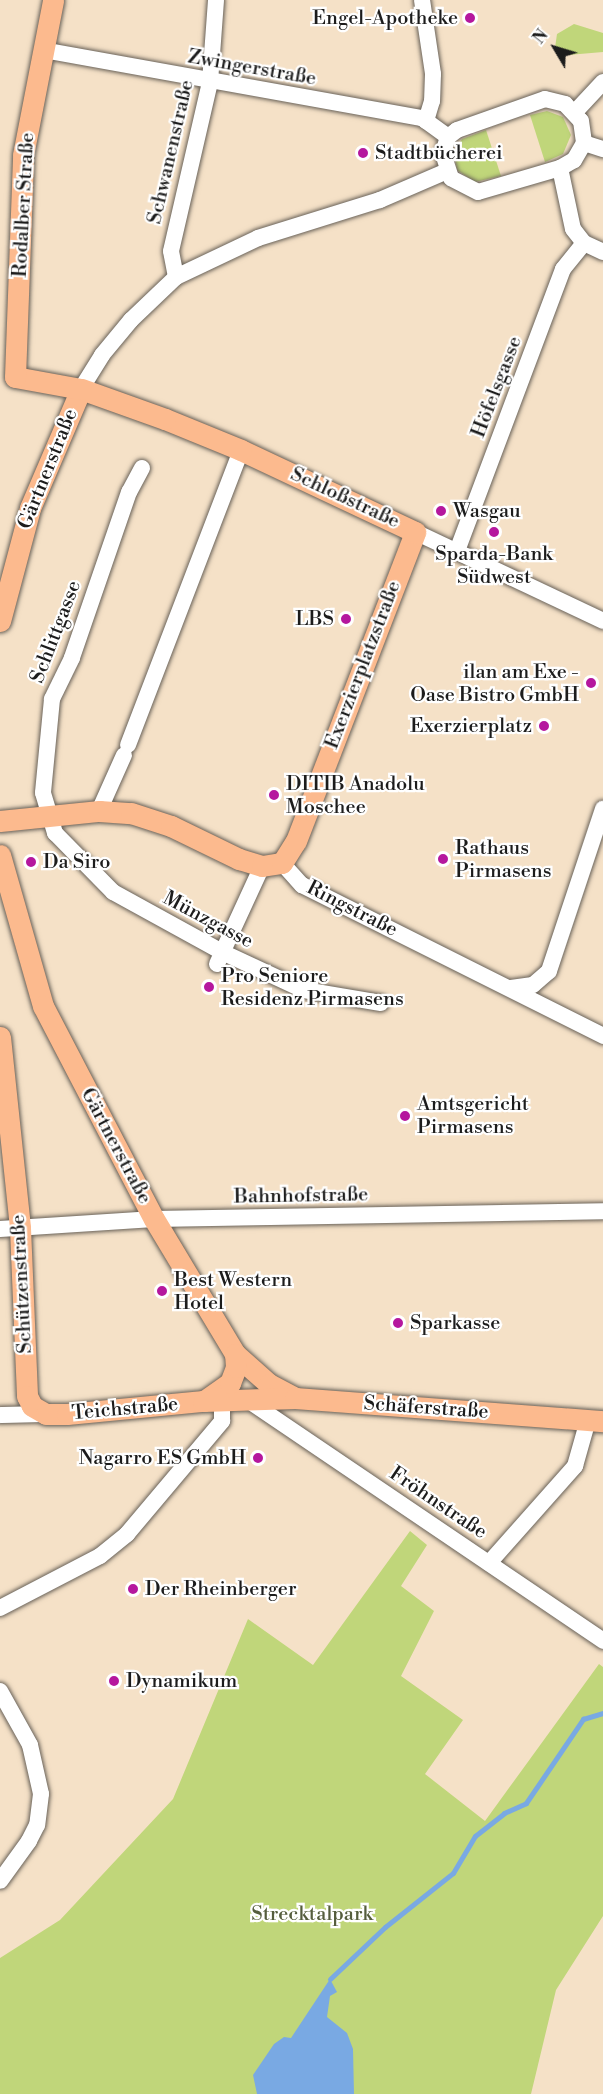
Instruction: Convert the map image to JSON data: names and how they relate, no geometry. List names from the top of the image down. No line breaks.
{"streets":{"main road":["Rodalber Straße","Gärtnerstraße","Schloßstraße","Exerzierplatzstraße","Ringstraße","Schützenstraße","Schäferstraße","Teichstraße"],"street":["Zwingerstraße","Schwanenstraße","Höfelsgasse","Schlittgasse","Münzgasse","Bahnhofstraße","Fröhnstraße"]},"crossings":[["Zwingerstraße","Schwanenstraße"],["Zwingerstraße","Rodalber Straße"],["Rodalber Straße","Schloßstraße"],["Höfelsgasse","Schloßstraße"],["Gärtnerstraße","Schloßstraße"],["Gärtnerstraße","Bahnhofstraße"],["Gärtnerstraße","Schäferstraße"],["Schloßstraße","Exerzierplatzstraße"],["Schlittgasse","Ringstraße"],["Schlittgasse","Münzgasse"],["Exerzierplatzstraße","Ringstraße"],["Ringstraße","Münzgasse"],["Bahnhofstraße","Schützenstraße"],["Schützenstraße","Teichstraße"],["Schäferstraße","Teichstraße"],["Schäferstraße","Fröhnstraße"],["Teichstraße","Fröhnstraße"]],"parks":["Strecktalpark"],"places":["Engel-Apotheke","Stadtbücherei","Wasgau","Sparda-Bank Südwest","LBS","ilan am Exe - Oase Bistro GmbH","Exerzierplatz","DITIB Anadolu Moschee","Rathaus Pirmasens","Da Siro","Pro Seniore Residenz Pirmasens","Amtsgericht Pirmasens","Best Western Hotel","Sparkasse","Nagarro ES GmbH","Der Rheinberger","Dynamikum"],"north":"top left"}
